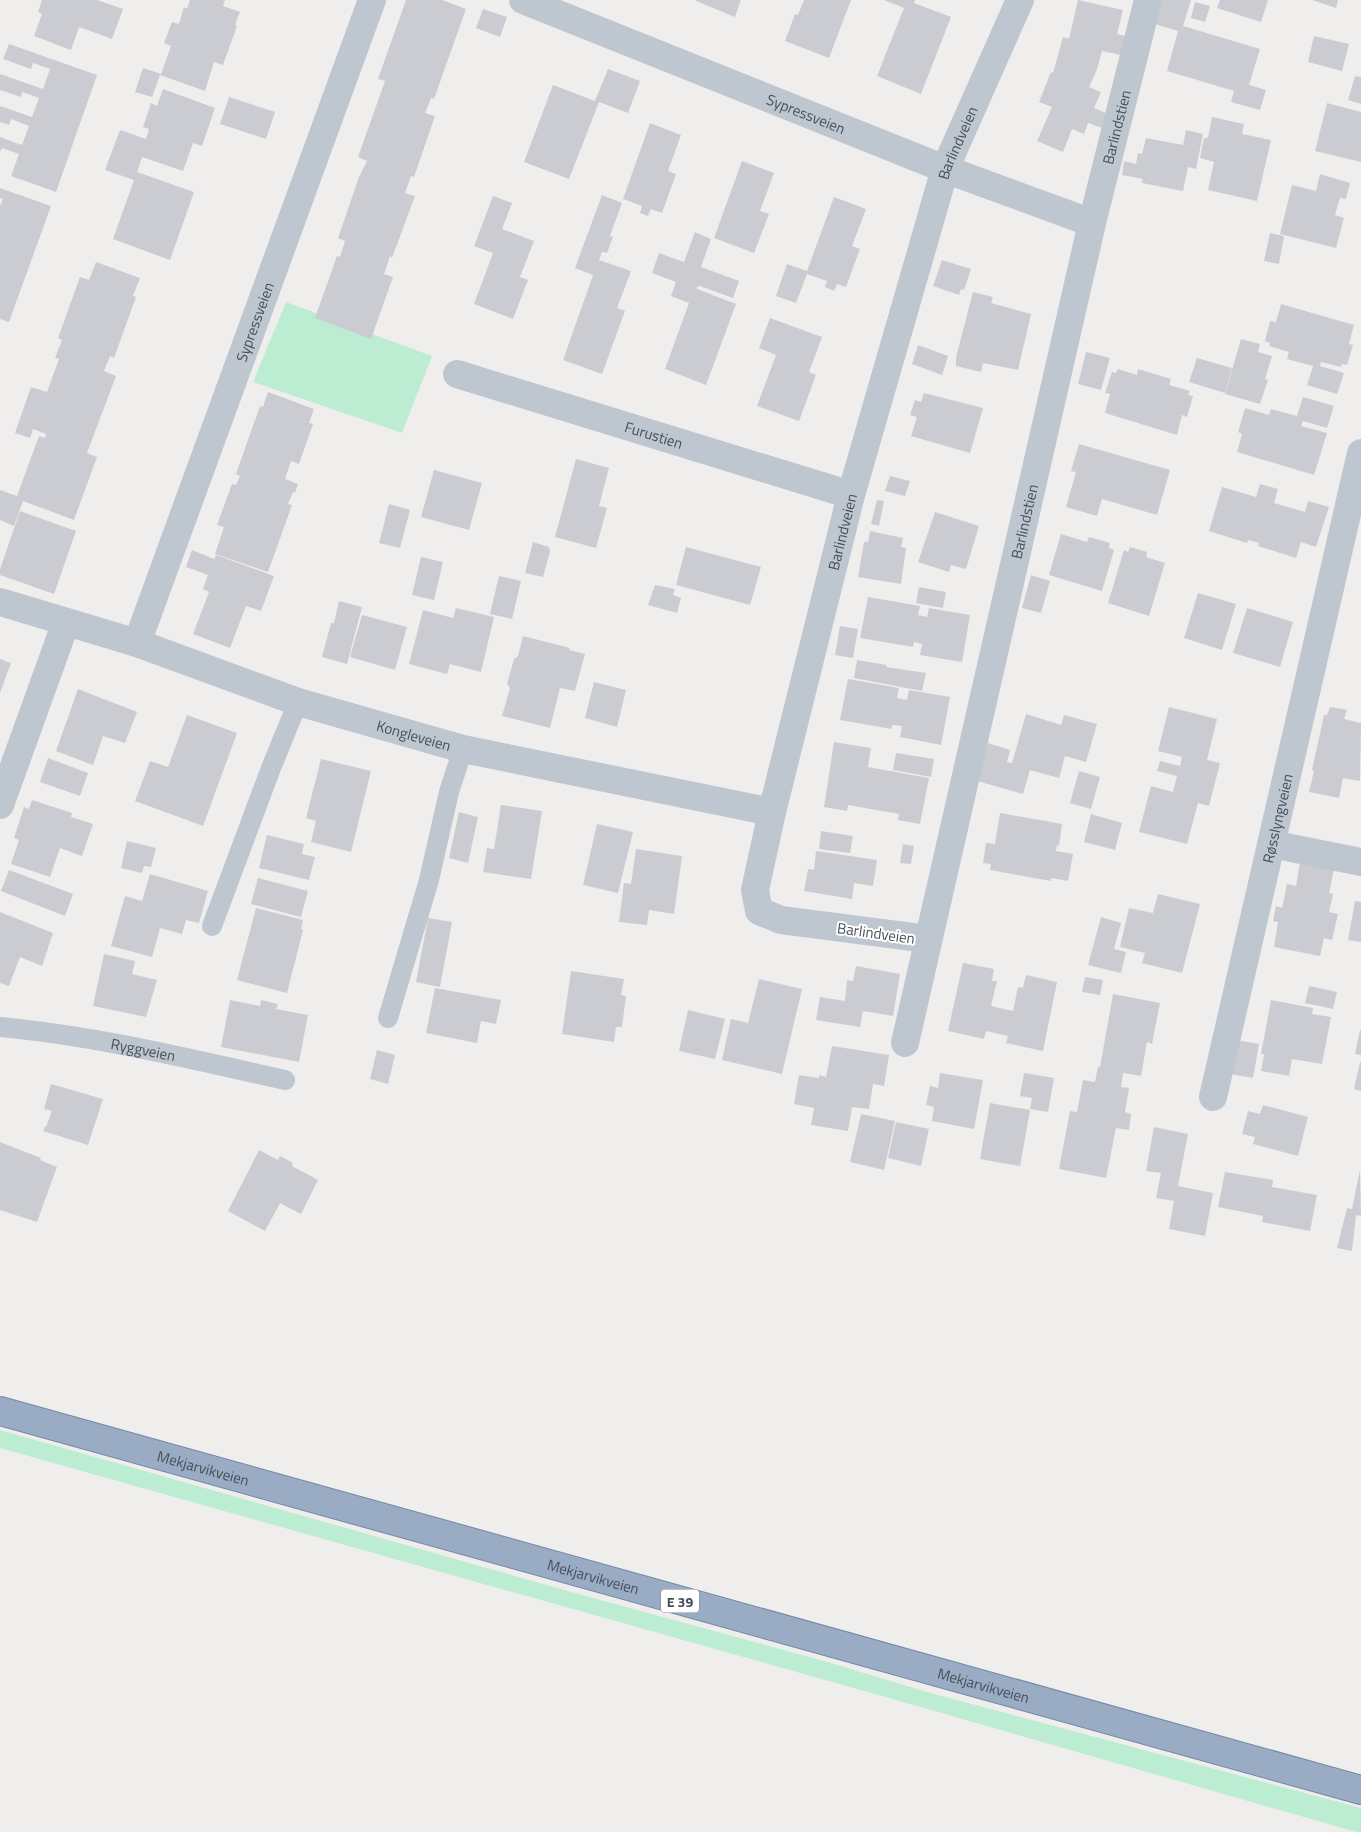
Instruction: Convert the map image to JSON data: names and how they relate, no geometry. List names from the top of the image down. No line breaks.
{"streets":{"highway":["Mekjarvikveien","E 39"],"street":["Sypressveien","Barlindstien","Barlindveien","Furustien","Kongleveien","Røsslyngveien"],"lane":["Ryggveien"]},"crossings":[["Sypressveien","Barlindstien"],["Sypressveien","Barlindveien"],["Sypressveien","Kongleveien"],["Barlindstien","Barlindveien"],["Barlindveien","Furustien"],["Barlindveien","Kongleveien"]]}
